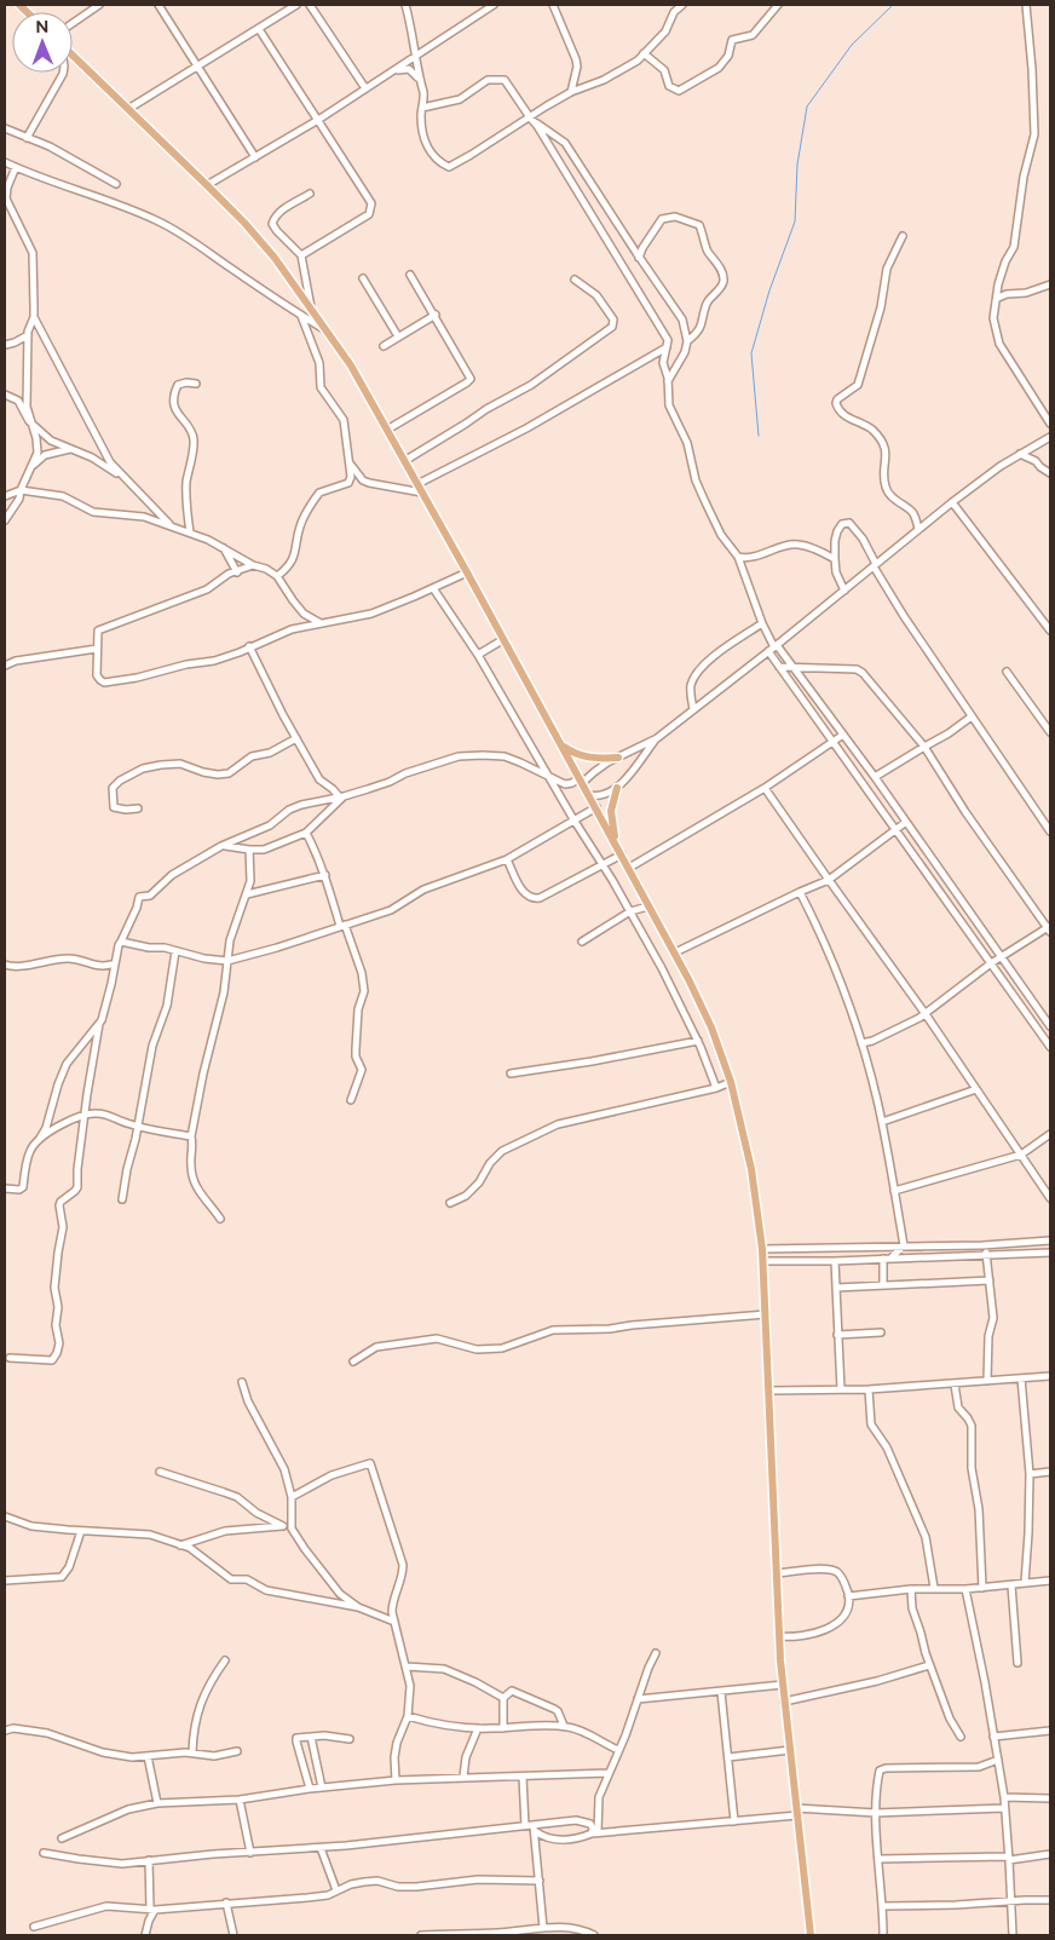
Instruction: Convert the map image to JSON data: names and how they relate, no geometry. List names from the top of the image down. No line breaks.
{"north":"top"}
